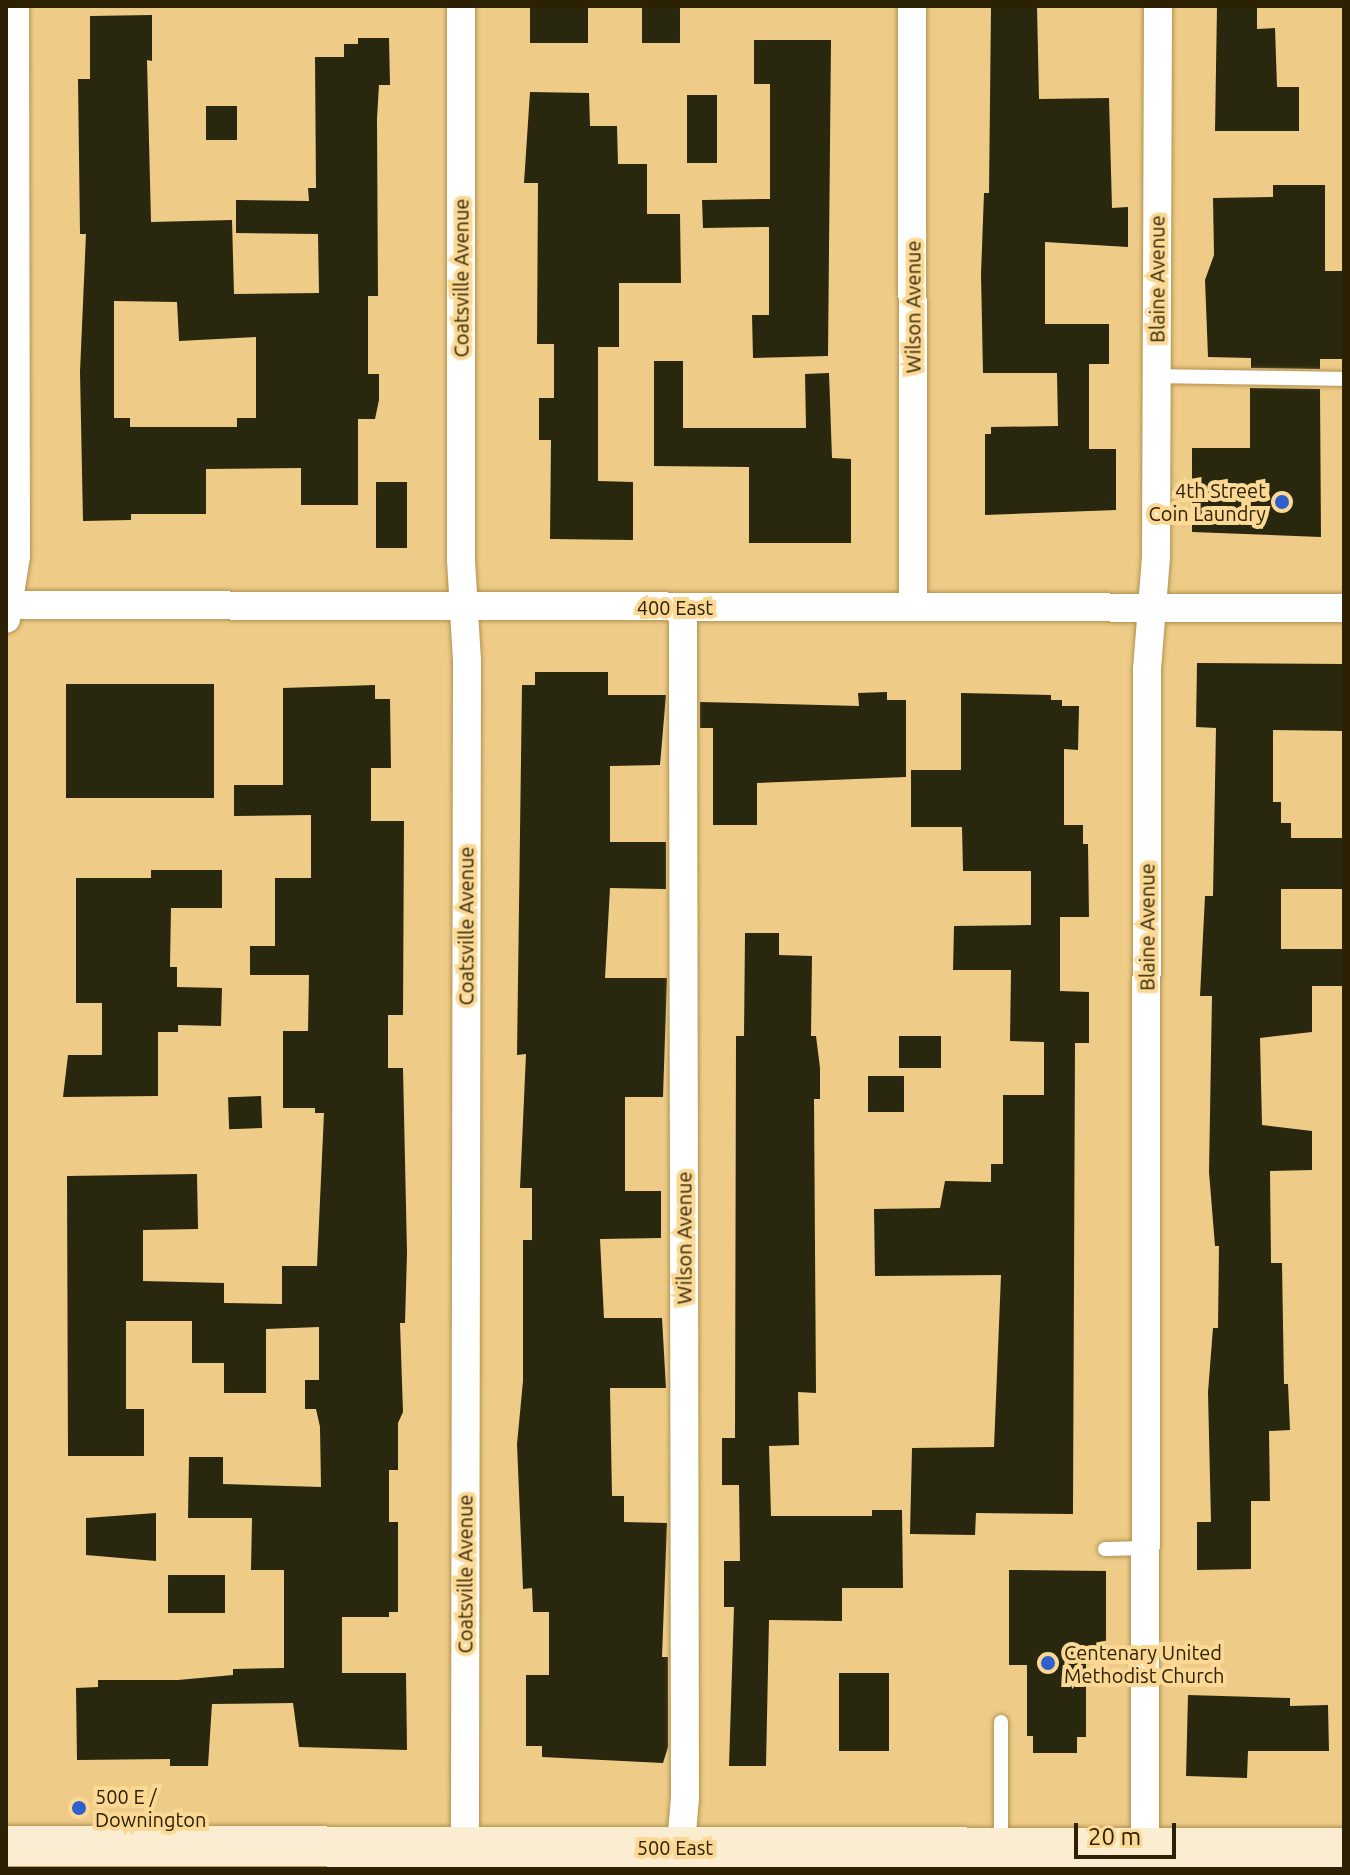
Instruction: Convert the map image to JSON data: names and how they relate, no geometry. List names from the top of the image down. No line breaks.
{"streets":{"street":["Coatsville Avenue","Blaine Avenue","Wilson Avenue","400 East","500 East"]},"crossings":[["Coatsville Avenue","400 East"],["Coatsville Avenue","500 East"],["Blaine Avenue","400 East"],["Blaine Avenue","500 East"],["Wilson Avenue","400 East"],["Wilson Avenue","500 East"]],"places":["4th Street Coin Laundry","Centenary United Methodist Church","500 E / Downington"],"scale_bar":"20 m"}
